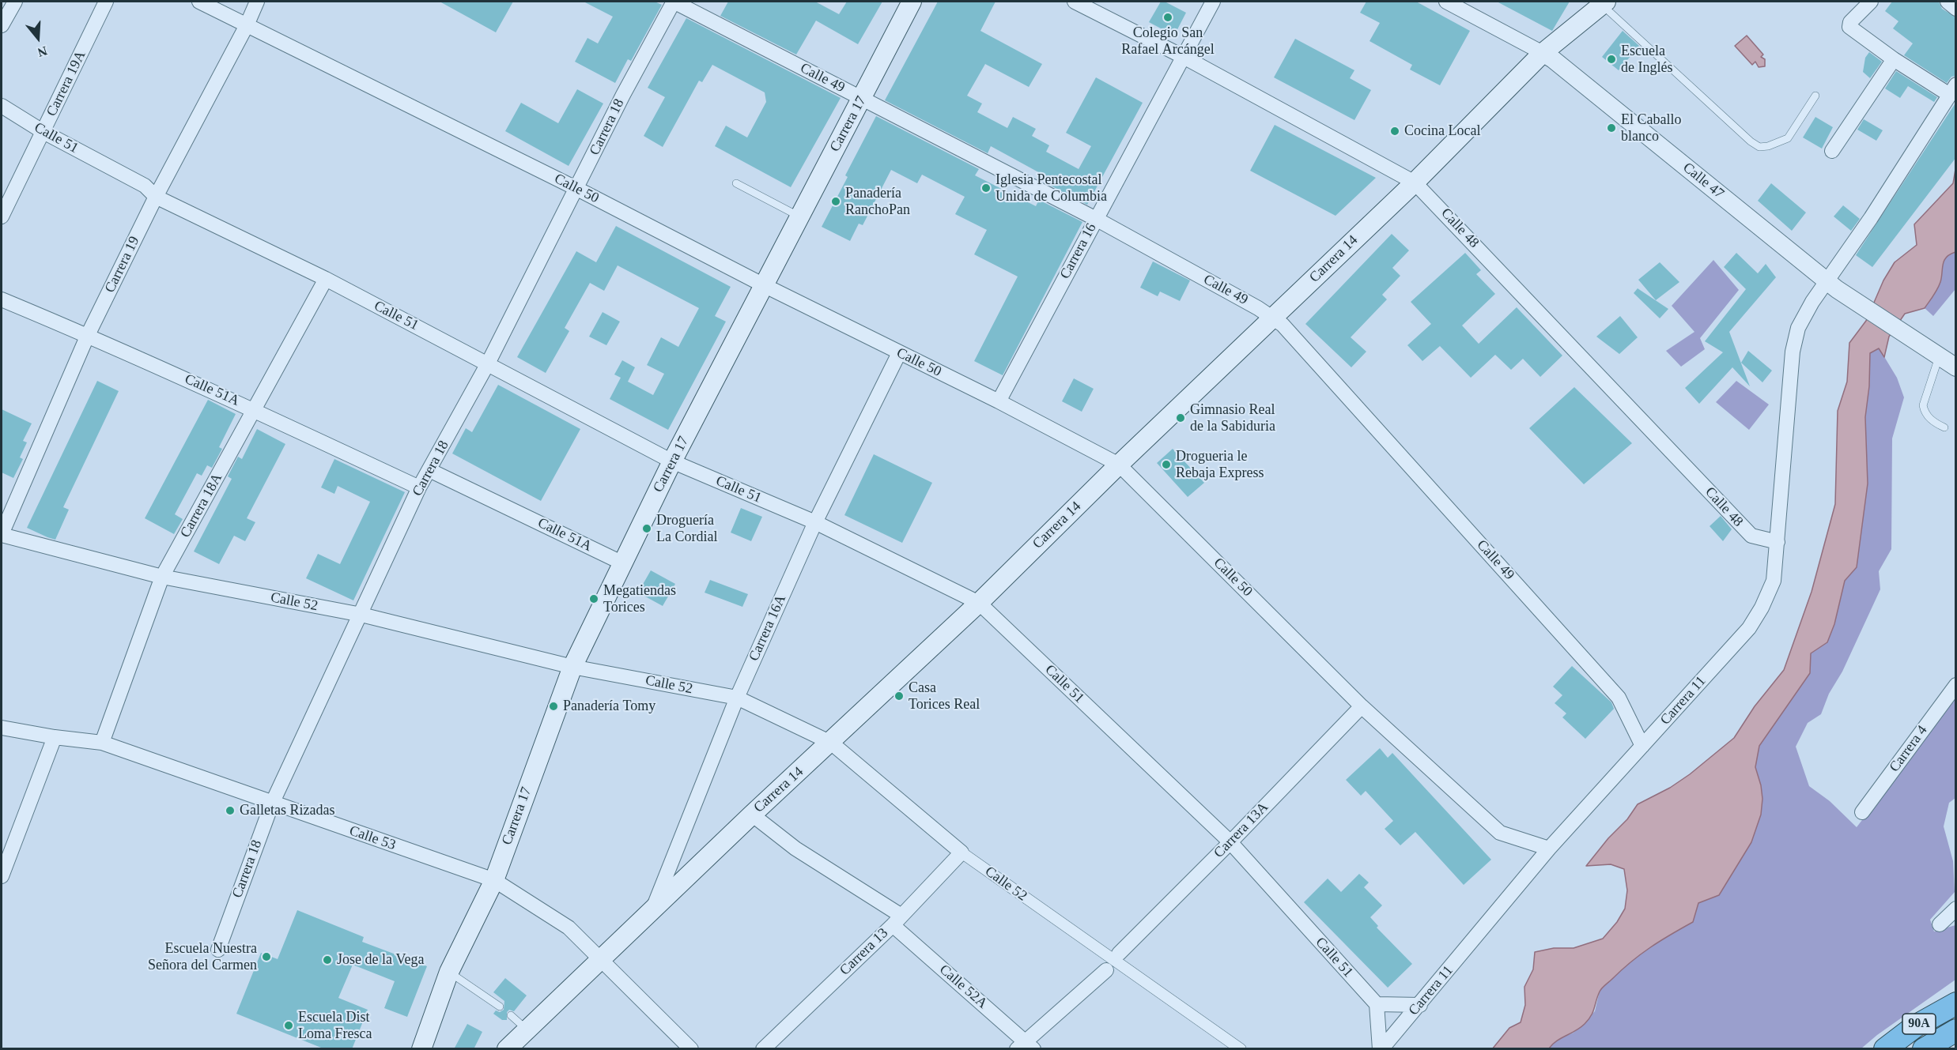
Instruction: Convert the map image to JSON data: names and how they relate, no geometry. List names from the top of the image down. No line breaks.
{"streets":{"highway":["90A"],"main road":["Carrera 17","Carrera 14"],"street":["Calle 49","Carrera 19A","Carrera 18","Calle 51","Calle 47","Calle 50","Calle 48","Carrera 16","Carrera 19","Calle 51A","Carrera 18A","Calle 52","Carrera 16A","Carrera 11","Carrera 4","Carrera 13A","Calle 53","Carrera 13","Calle 52A"]},"crossings":[["Calle 49","Carrera 17"],["Calle 49","Carrera 18"],["Calle 49","Carrera 16"],["Calle 49","Carrera 14"],["Calle 49","Carrera 11"],["Carrera 19A","Calle 51"],["Carrera 17","Calle 51"],["Carrera 17","Calle 50"],["Carrera 17","Calle 51A"],["Carrera 17","Calle 52"],["Carrera 17","Calle 53"],["Carrera 18","Calle 51"],["Carrera 18","Calle 50"],["Carrera 18","Calle 51A"],["Carrera 18","Calle 52"],["Carrera 18","Calle 53"],["Calle 51","Carrera 14"],["Calle 51","Carrera 19"],["Calle 51","Carrera 18A"],["Calle 51","Carrera 16A"],["Calle 51","Carrera 13A"],["Calle 47","Carrera 14"],["Calle 47","Carrera 11"],["Calle 50","Carrera 16"],["Calle 50","Carrera 14"],["Calle 50","Carrera 19"],["Calle 50","Carrera 16A"],["Calle 50","Carrera 11"],["Calle 50","Carrera 13A"],["Calle 48","Carrera 16"],["Calle 48","Carrera 14"],["Calle 48","Carrera 11"],["Carrera 14","Calle 52"],["Carrera 14","Carrera 16A"],["Carrera 14","Calle 53"],["Carrera 14","Calle 52A"],["Carrera 19","Calle 51A"],["Carrera 19","Calle 52"],["Calle 51A","Carrera 18A"],["Carrera 18A","Calle 52"],["Carrera 18A","Calle 53"],["Calle 52","Carrera 16A"],["Calle 52","Carrera 13"],["Carrera 13","Calle 52A"]],"places":["Colegio San Rafael Arcángel","Escuela de Inglés","El Caballo blanco","Cocina Local","Iglesia Pentecostal Unida de Columbia","Panadería RanchoPan","Gimnasio Real de la Sabiduria","Drogueria le Rebaja Express","Droguería La Cordial","Megatiendas Torices","Casa Torices Real","Panadería Tomy","Galletas Rizadas","Escuela Nuestra Señora del Carmen","Jose de la Vega","Escuela Dist Loma Fresca"],"north":"bottom"}
